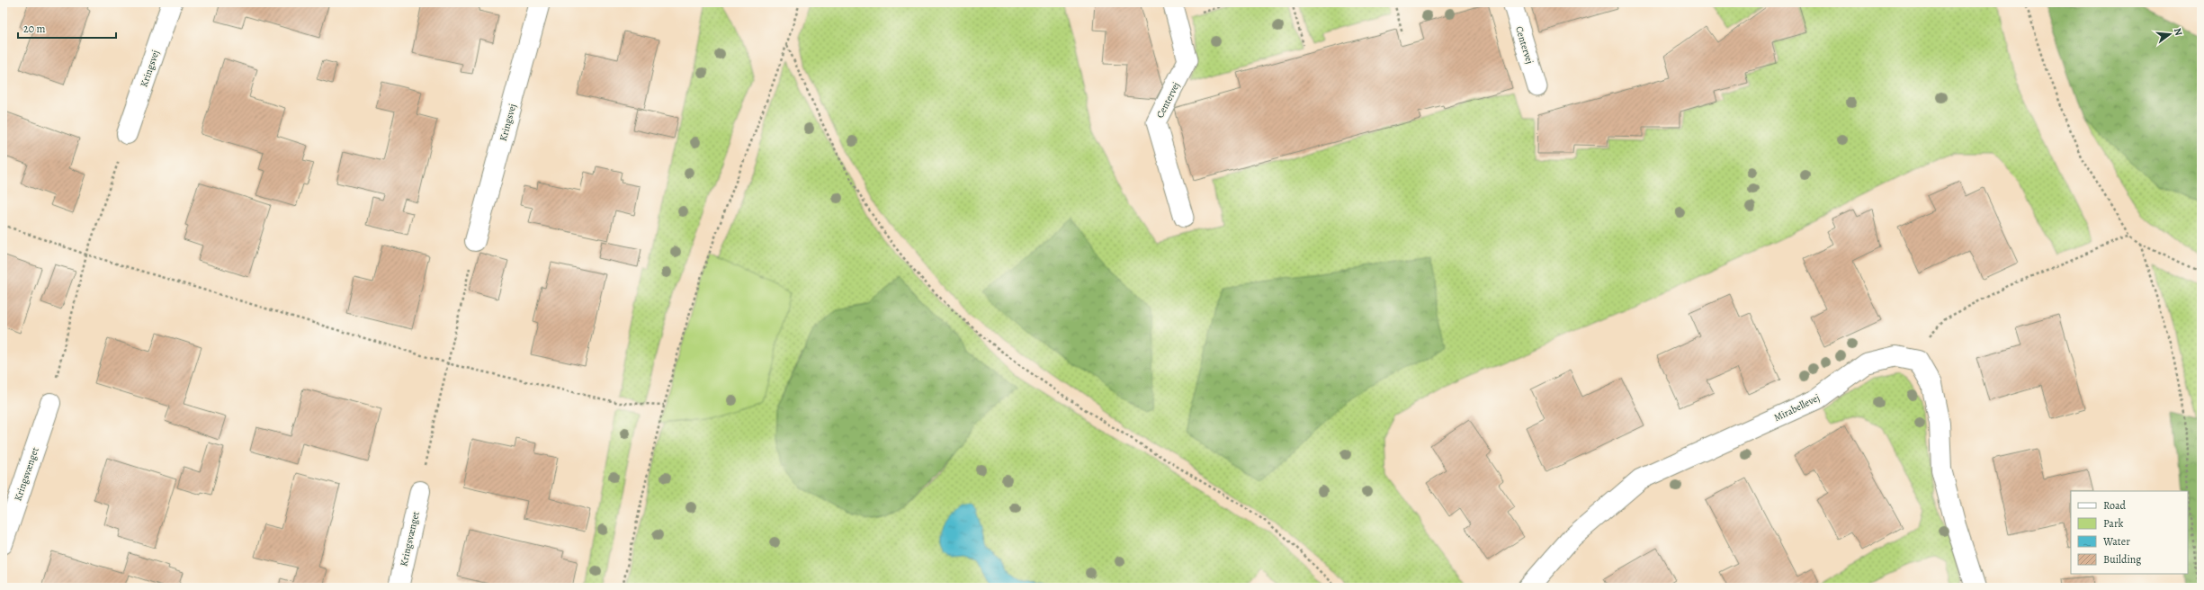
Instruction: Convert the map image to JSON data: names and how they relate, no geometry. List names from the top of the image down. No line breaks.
{"streets":{"street":["Kringsvej","Mirabellevej","Kringsvænget"],"lane":["Centervej"]},"legend":["Road","Park","Water","Building"],"scale_bar":"20 m","north":"right"}
